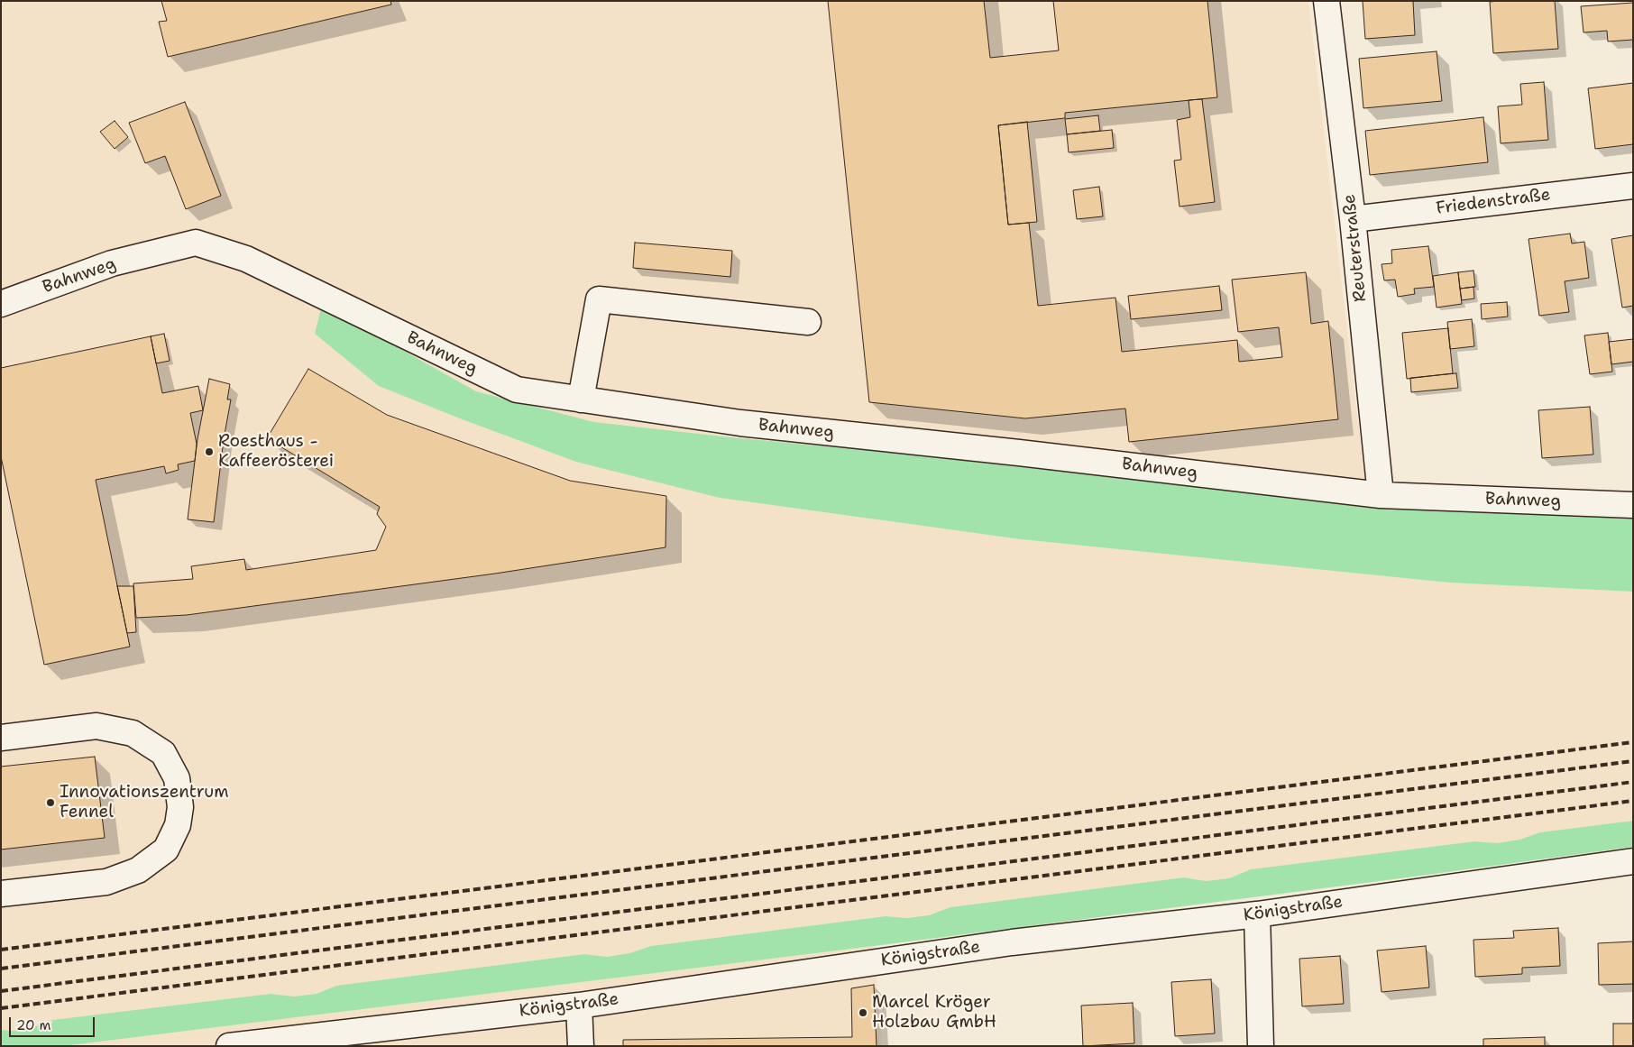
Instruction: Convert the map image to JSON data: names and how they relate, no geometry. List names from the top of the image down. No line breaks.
{"streets":{"street":["Friedenstraße","Reuterstraße","Bahnweg","Königstraße"]},"crossings":[["Friedenstraße","Reuterstraße"],["Reuterstraße","Bahnweg"]],"places":["Roesthaus - Kaffeerösterei","Innovationszentrum Fennel","Marcel Kröger Holzbau GmbH"],"scale_bar":"20 m"}
